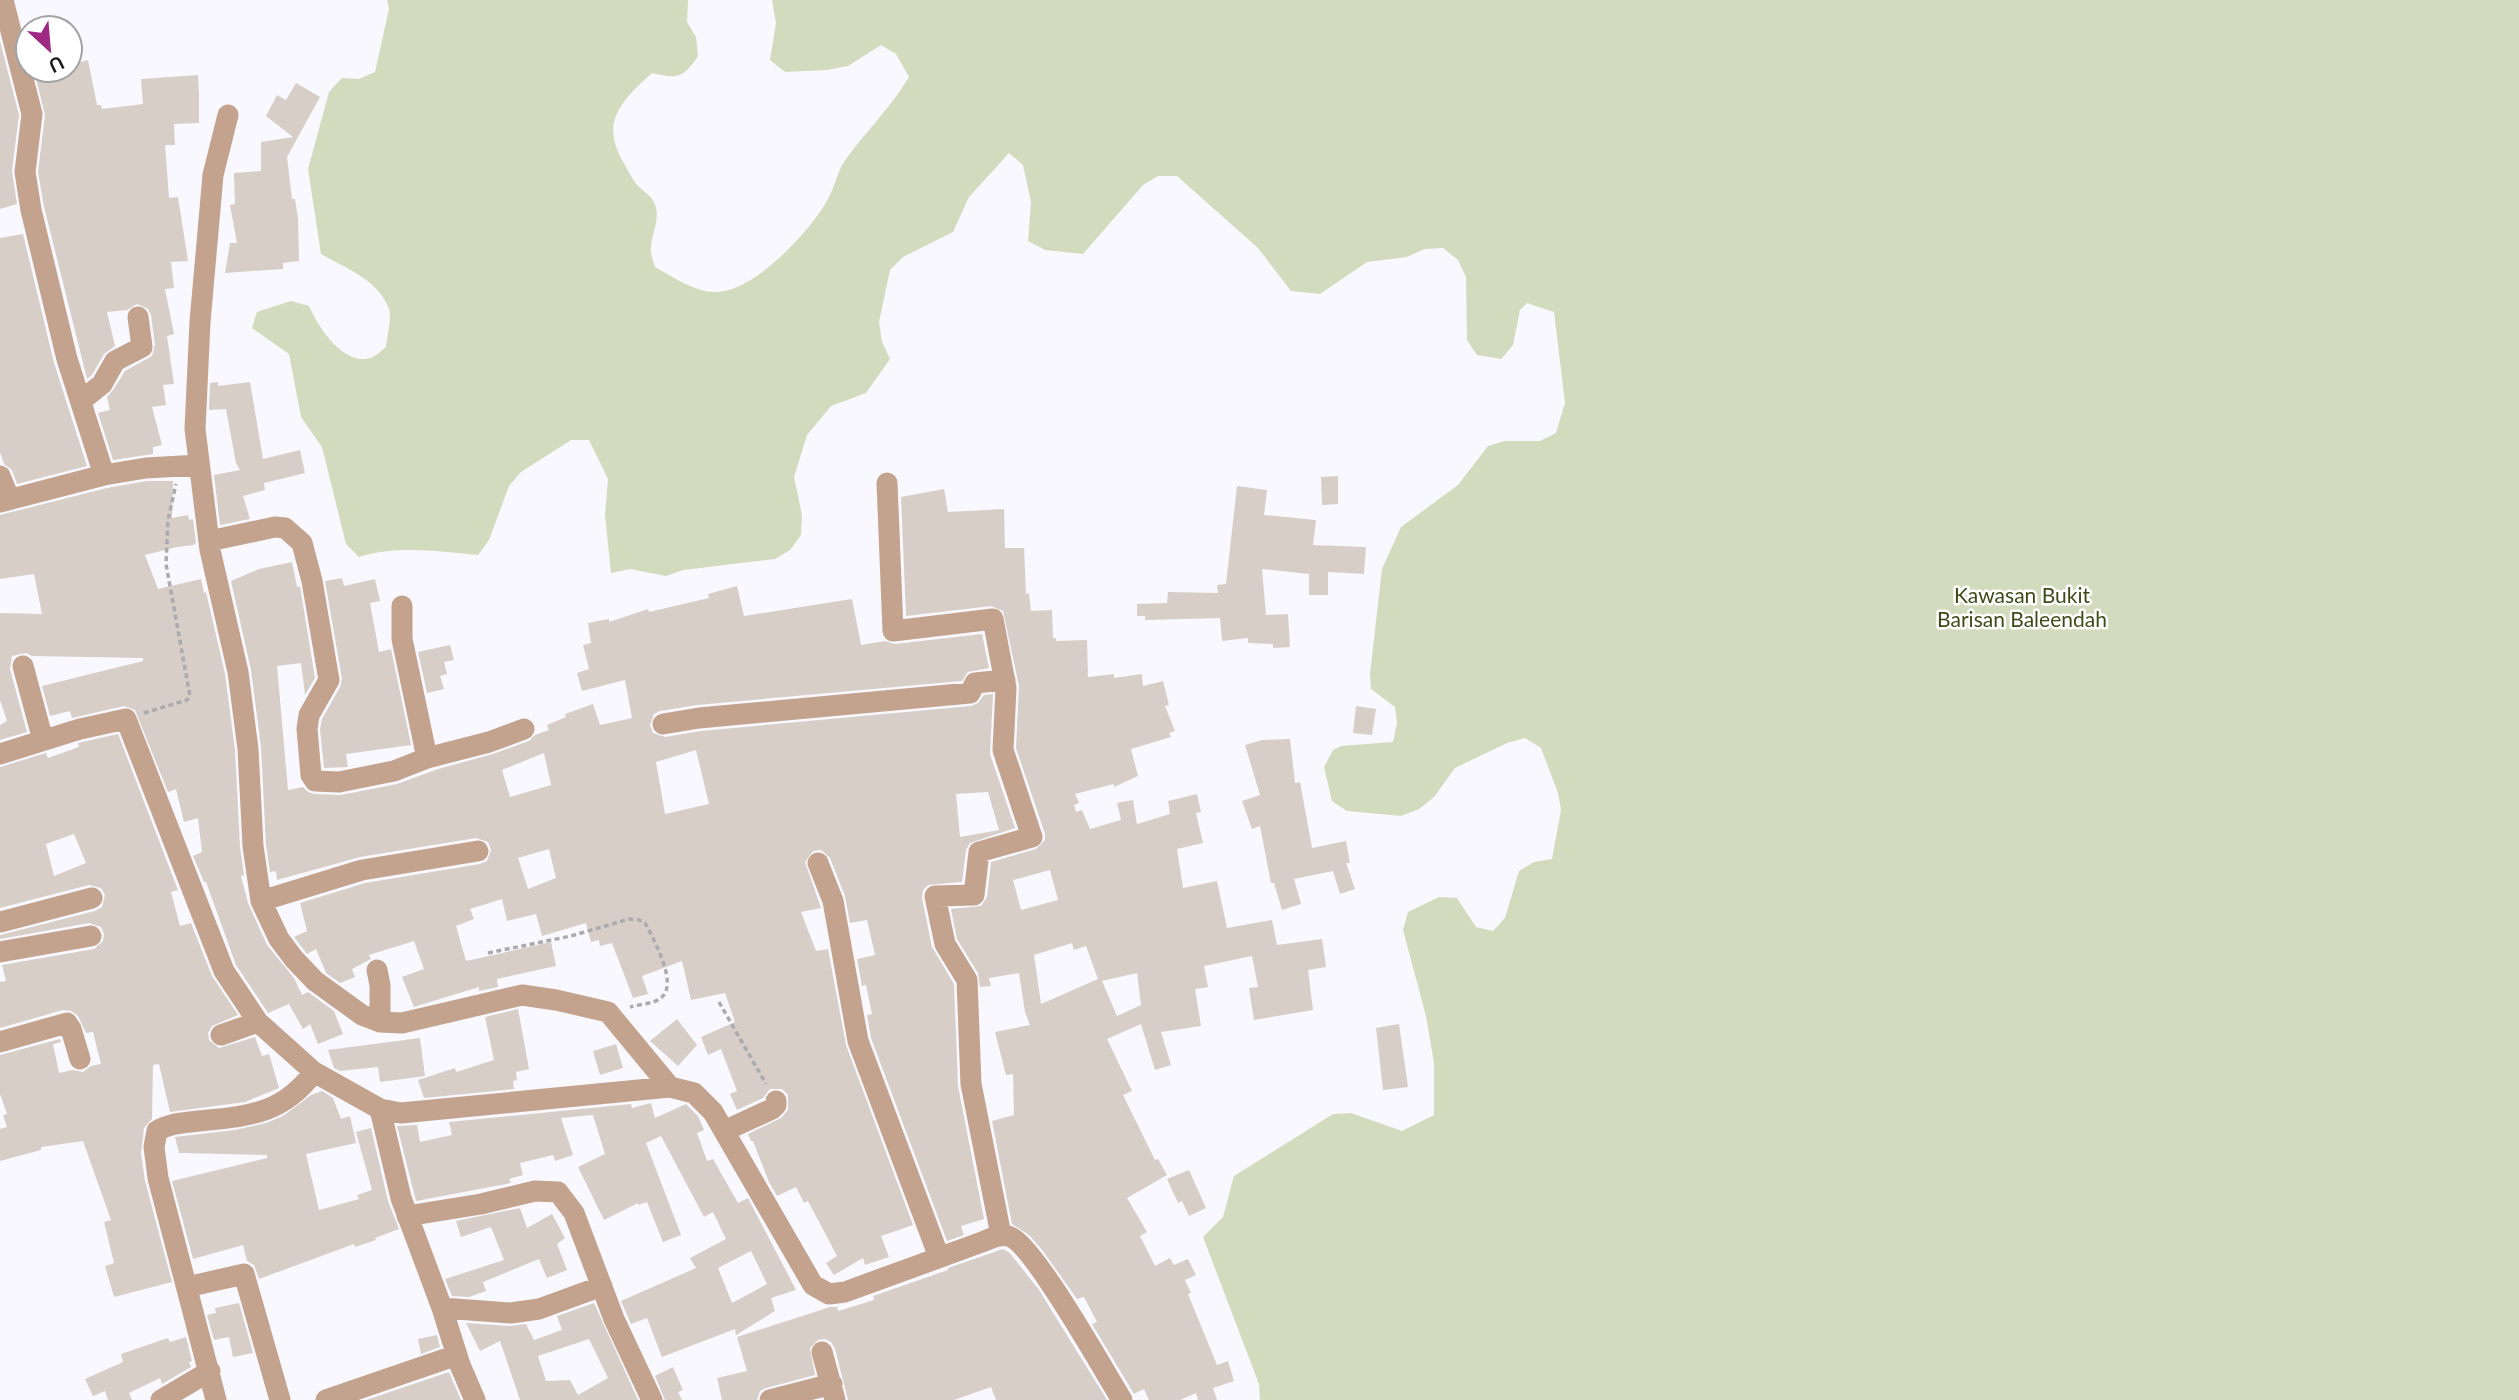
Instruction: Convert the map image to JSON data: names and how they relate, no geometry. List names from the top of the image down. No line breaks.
{"parks":["Kawasan Bukit Barisan Baleendah"],"north":"bottom right"}
